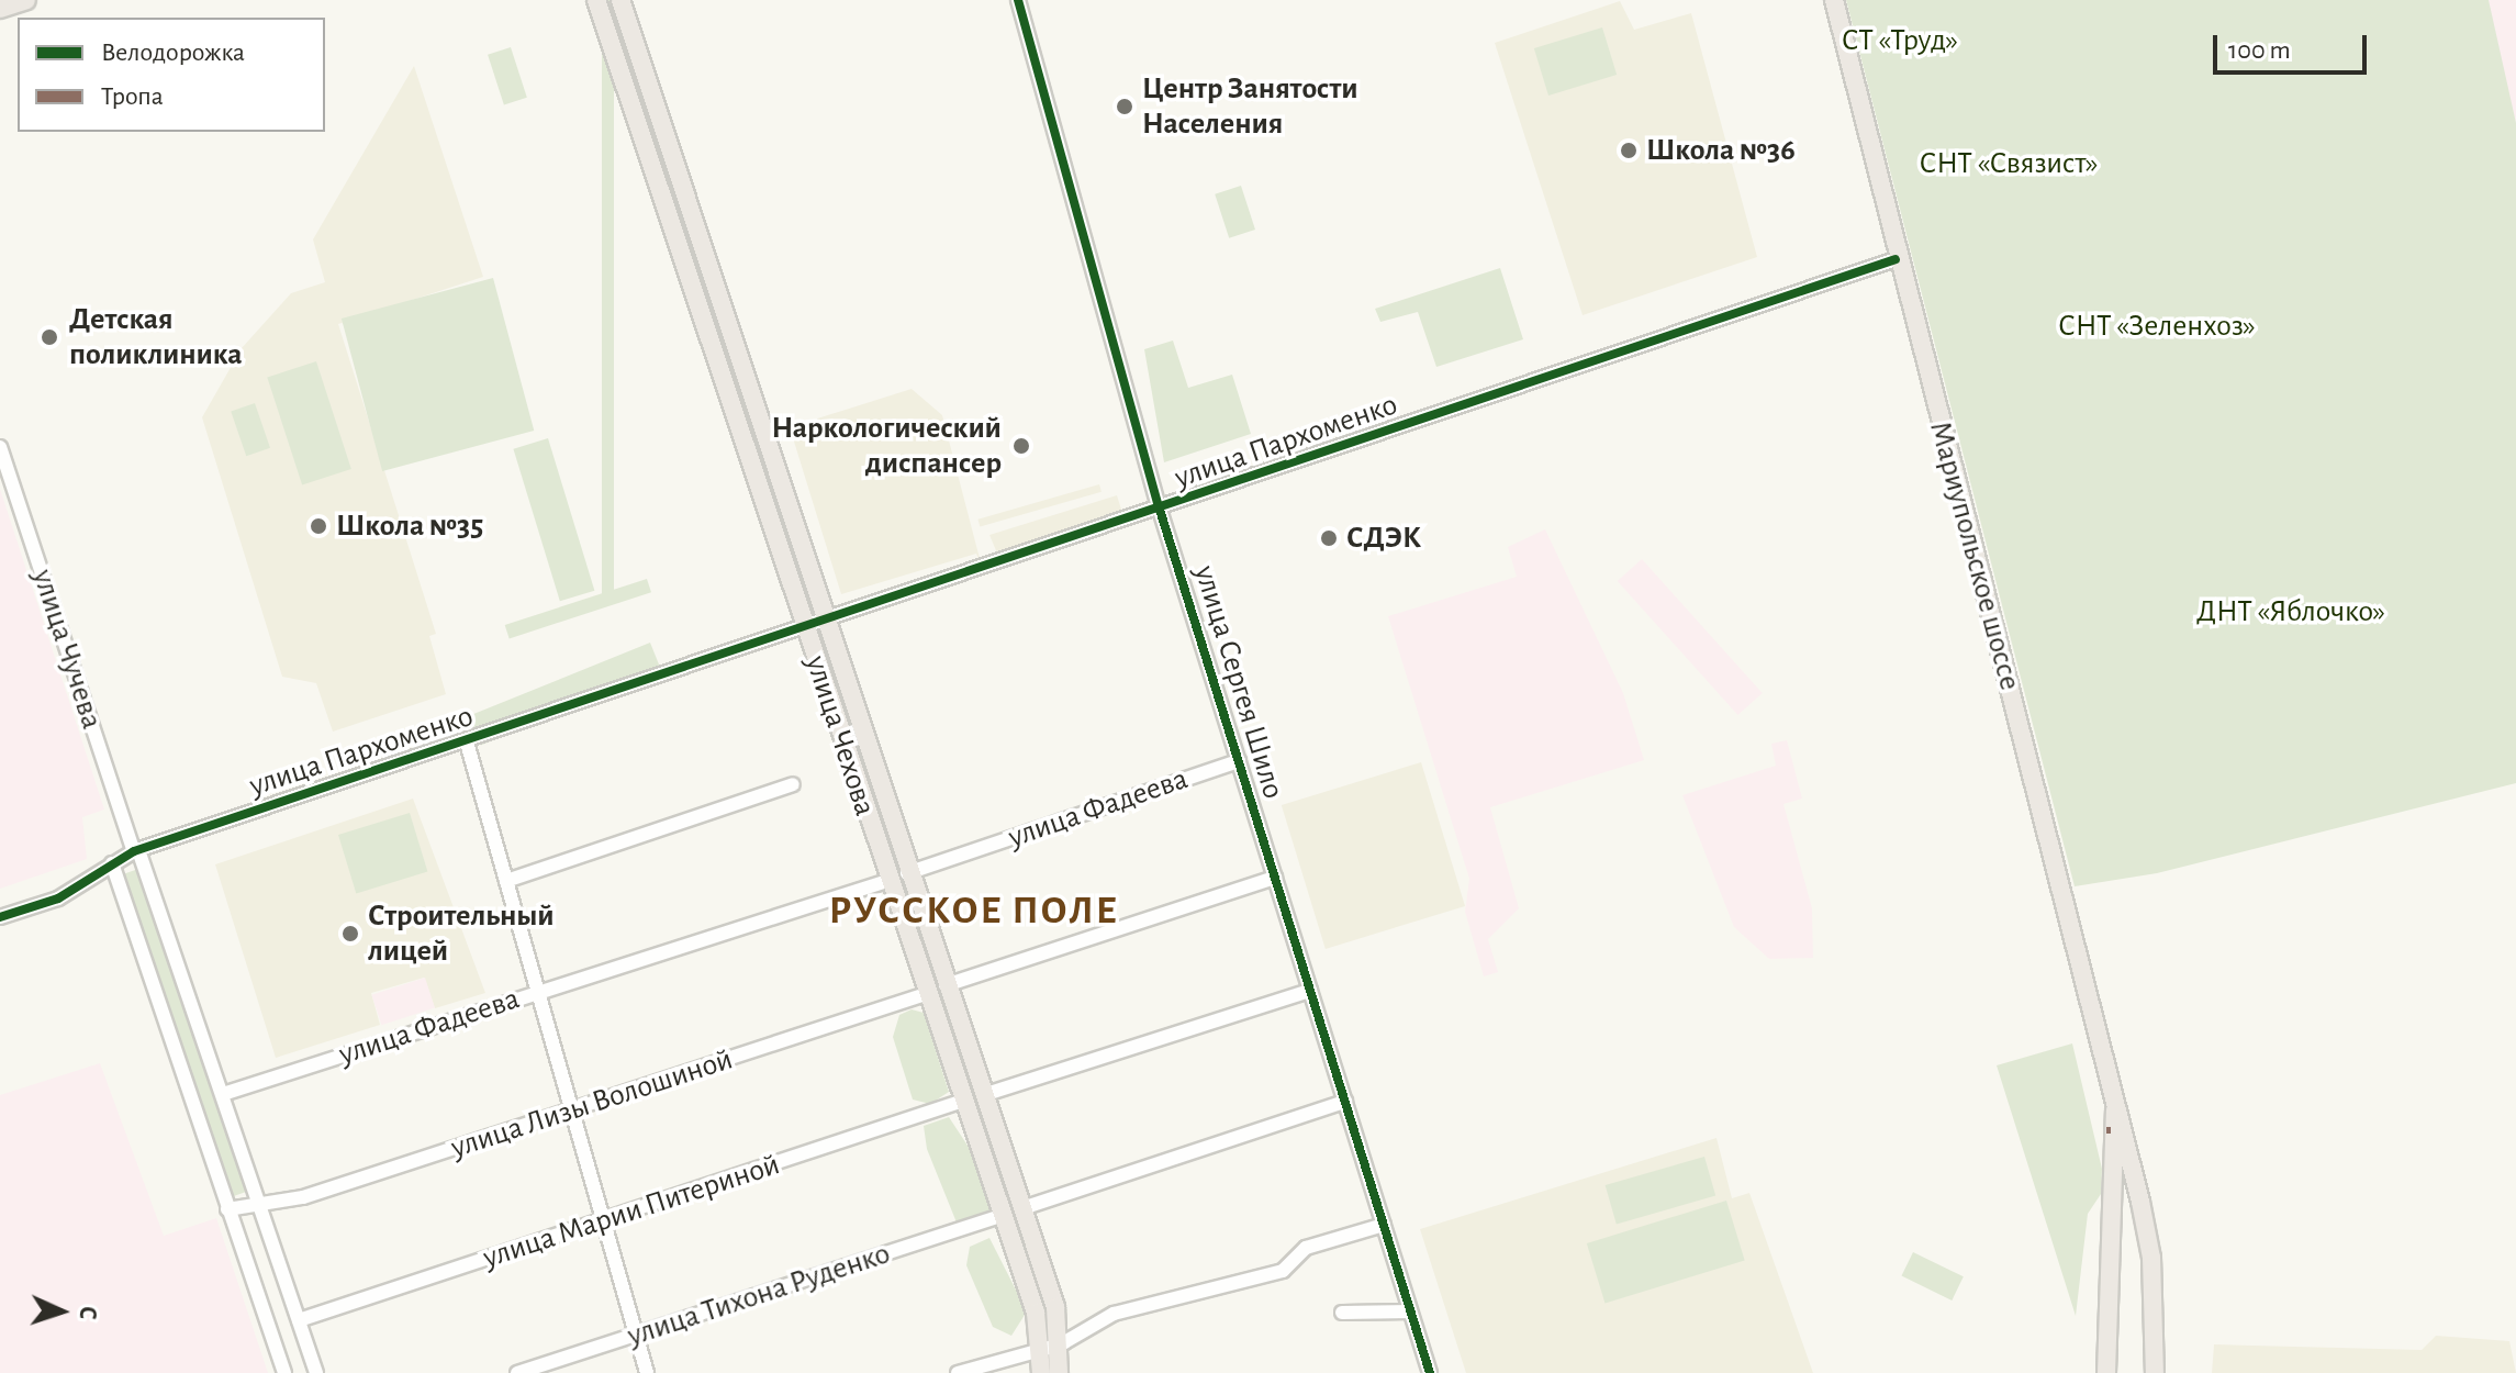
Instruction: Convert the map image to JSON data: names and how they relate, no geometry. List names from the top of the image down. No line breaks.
{"streets":{"main road":["Мариупольское шоссе","улица Чехова"],"street":["улица Пархоменко","улица Чучева","улица Сергея Шило","улица Фадеева","улица Лизы Волошиной","улица Марии Питериной","улица Тихона Руденко"]},"crossings":[["улица Пархоменко","Мариупольское шоссе"],["улица Пархоменко","улица Чучева"],["улица Пархоменко","улица Сергея Шило"],["улица Пархоменко","улица Чехова"],["улица Чучева","улица Фадеева"],["улица Чучева","улица Лизы Волошиной"],["улица Чучева","улица Марии Питериной"],["улица Сергея Шило","улица Фадеева"],["улица Чехова","улица Фадеева"],["улица Чехова","улица Лизы Волошиной"],["улица Чехова","улица Марии Питериной"],["улица Чехова","улица Тихона Руденко"]],"districts":["РУССКОЕ ПОЛЕ"],"parks":["СТ «Труд»","СНТ «Связист»","СНТ «Зеленхоз»","ДНТ «Яблочко»"],"places":["Центр Занятости Населения","Школа №36","Детская поликлиника","Наркологический диспансер","Школа №35","СДЭК","Строительный лицей"],"legend":["Велодорожка","Тропа"],"scale_bar":"100 m","north":"right"}
